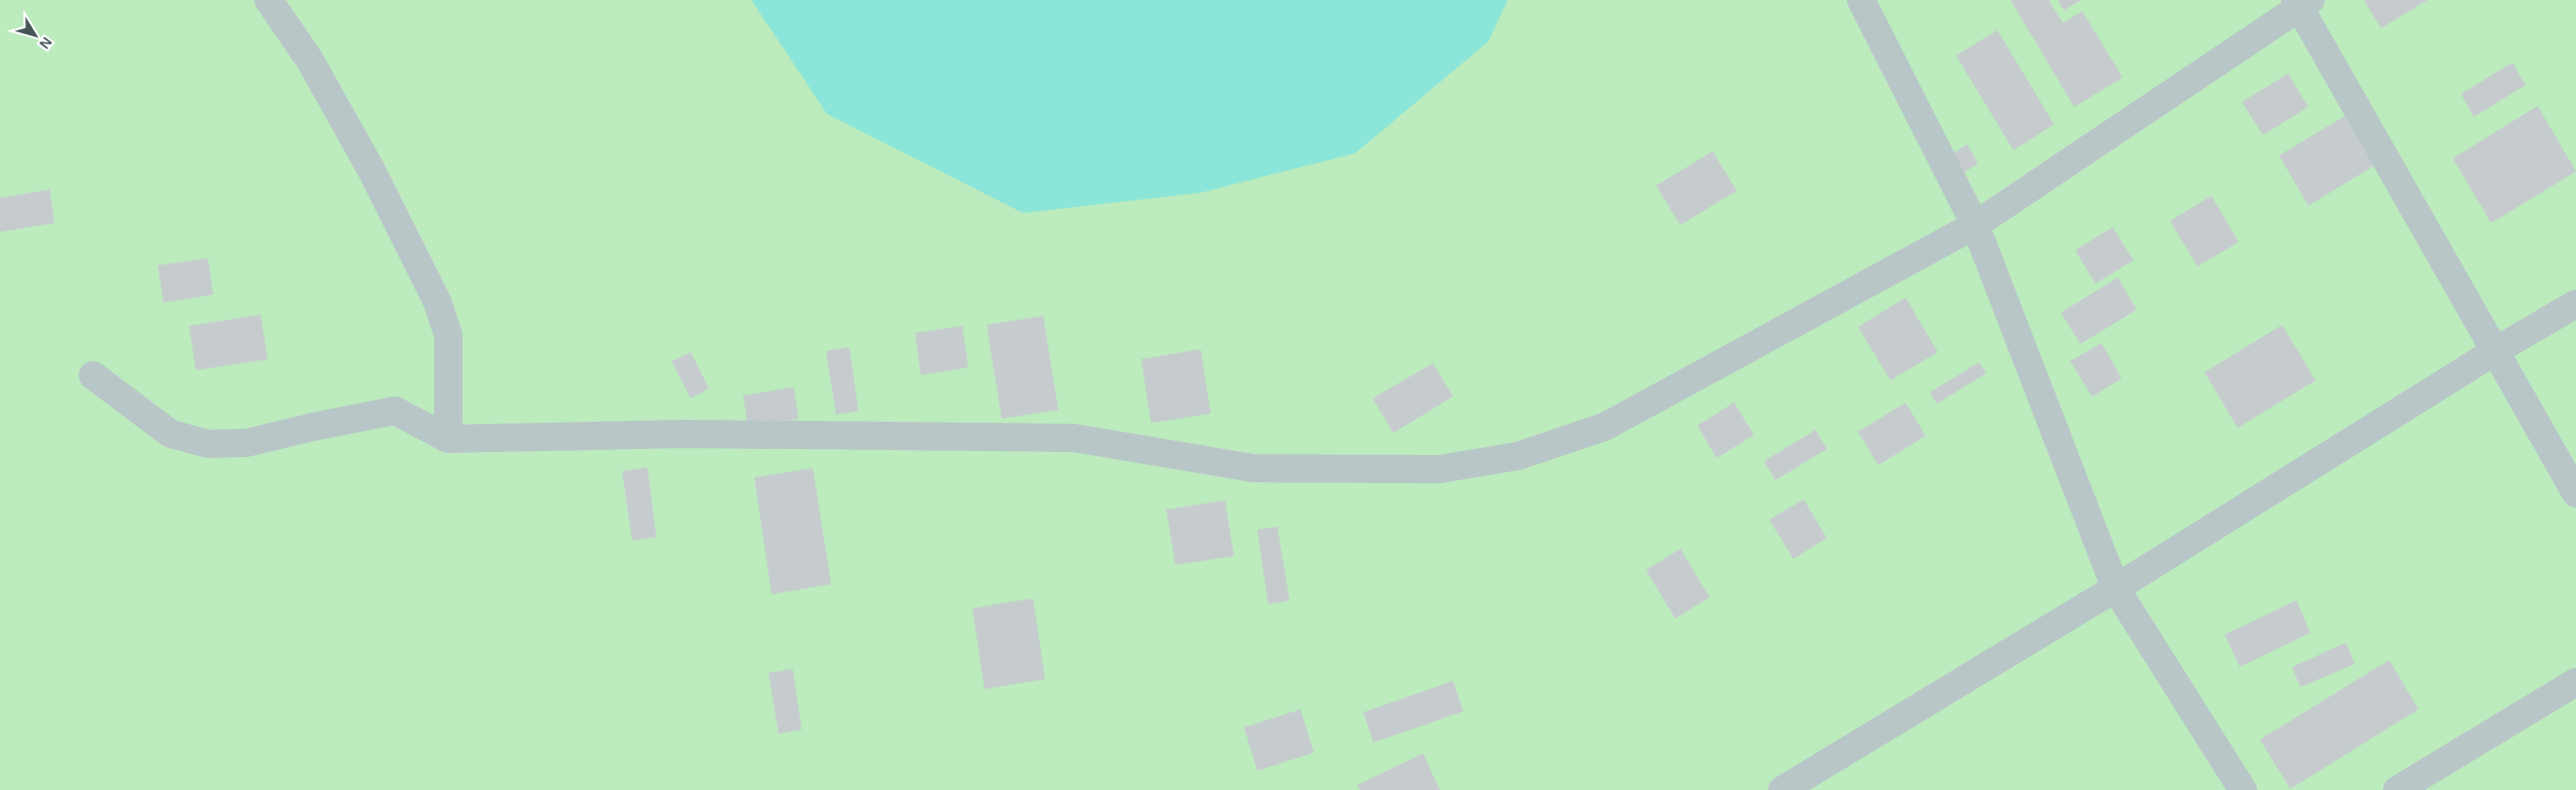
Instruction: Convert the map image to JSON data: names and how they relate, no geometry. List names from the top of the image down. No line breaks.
{"north":"bottom right"}
